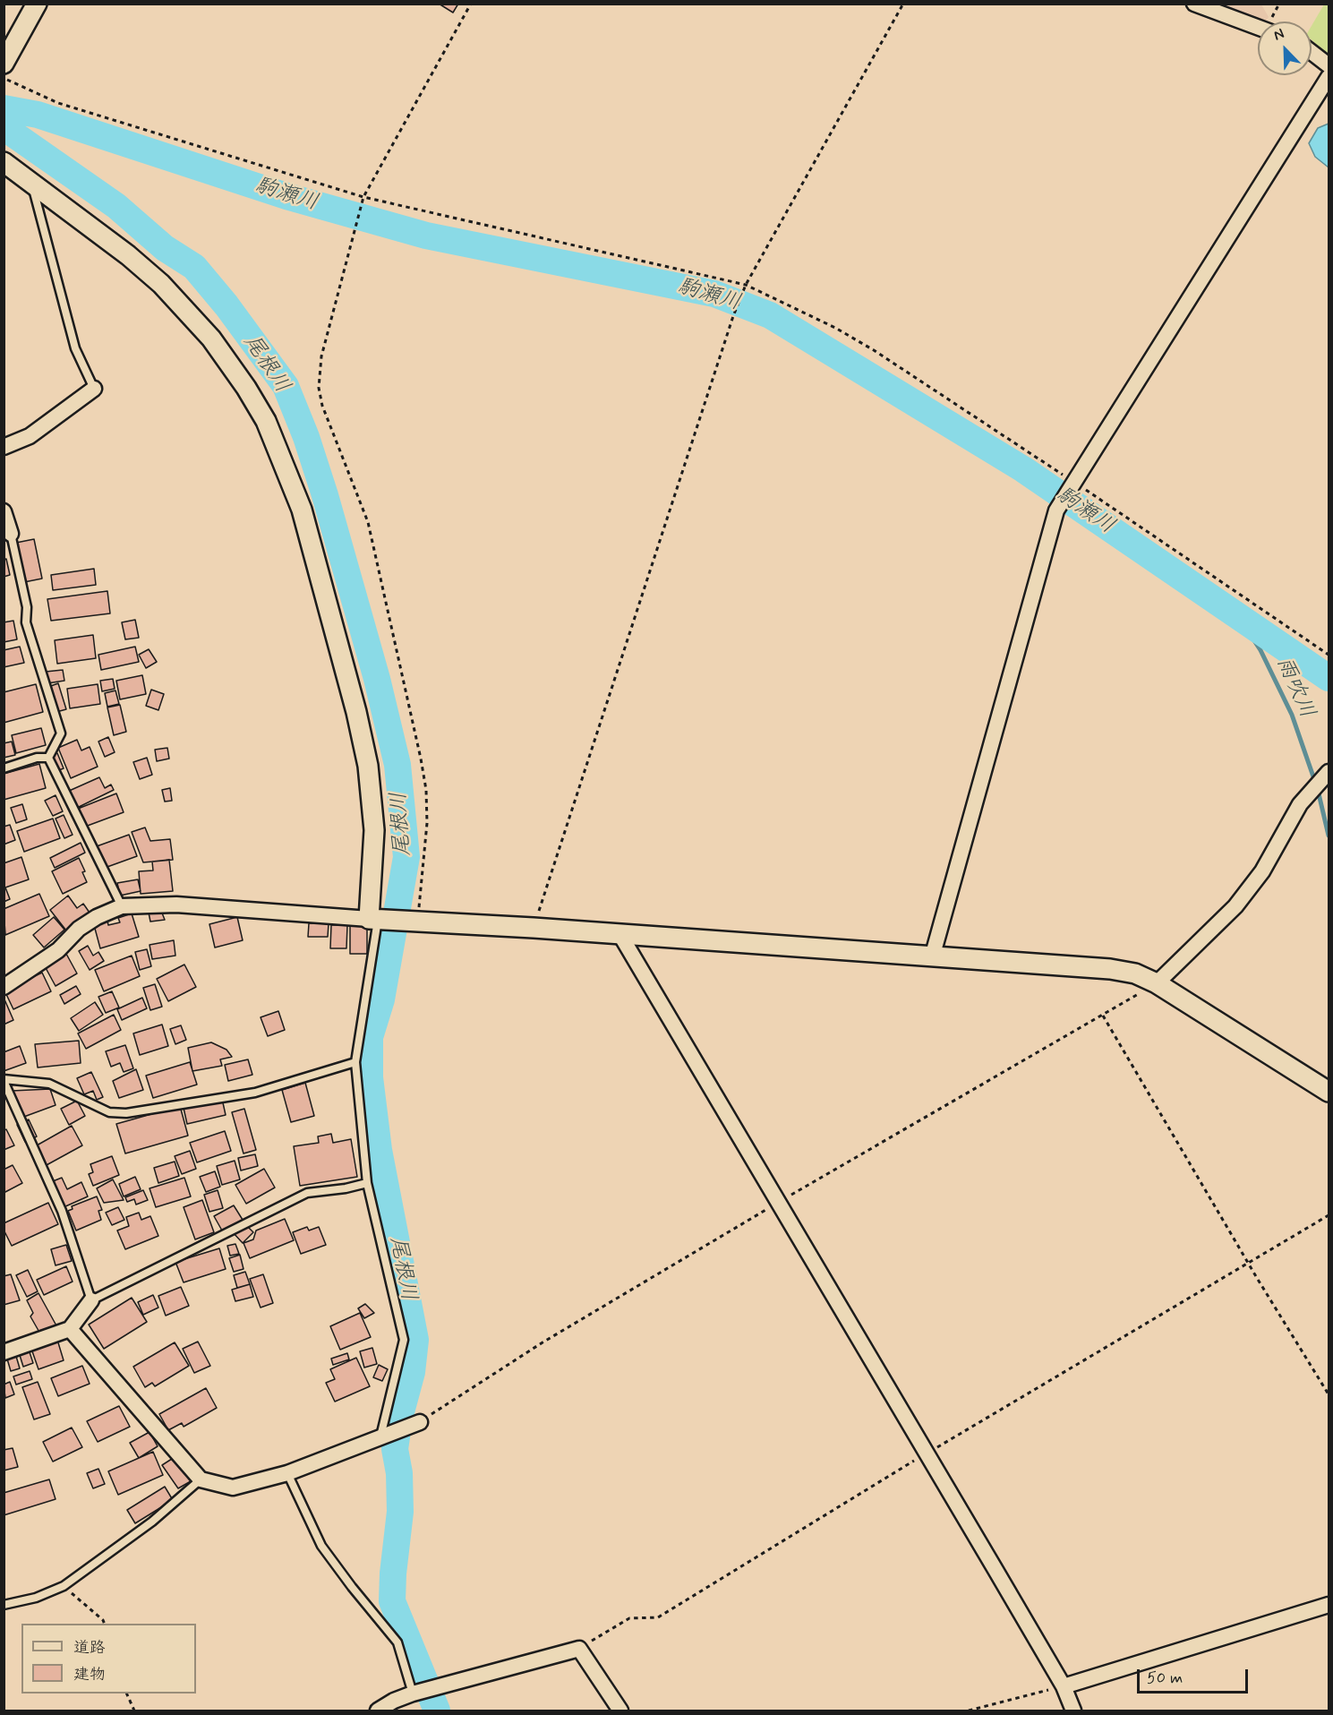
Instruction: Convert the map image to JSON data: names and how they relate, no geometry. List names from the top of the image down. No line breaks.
{"water":["駒瀬川","尾根川","雨吹川"],"legend":["道路","建物"],"scale_bar":"50 m","north":"top left"}
